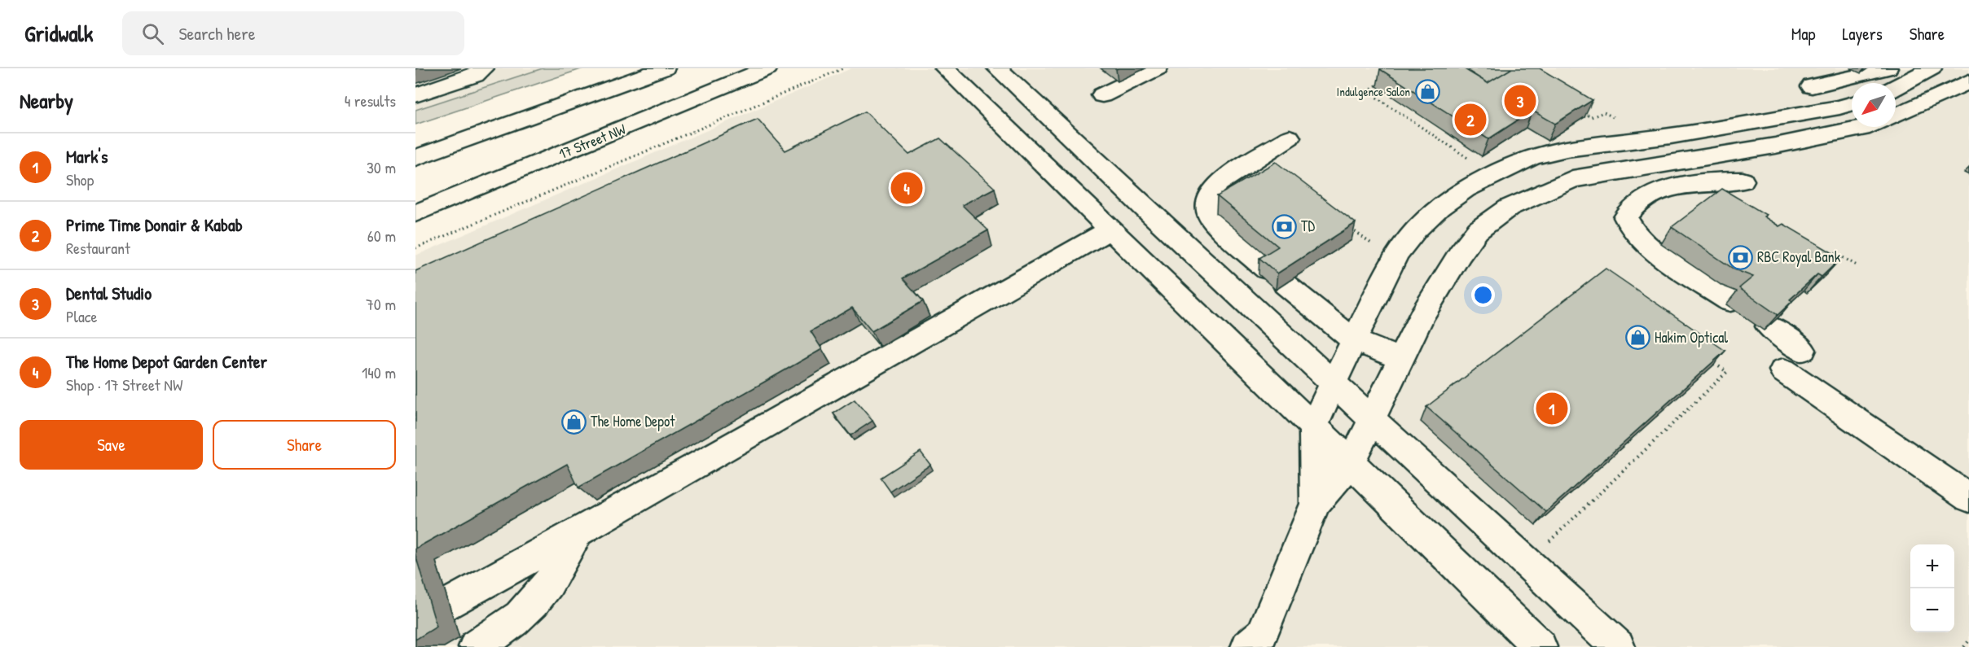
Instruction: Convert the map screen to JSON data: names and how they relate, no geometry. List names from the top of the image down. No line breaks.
{"streets":{"main road":["17 Street NW"]},"places":{"shop":["Indulgence Salon","Hakim Optical","The Home Depot"],"bank":["TD","RBC Royal Bank"]},"north":"bottom left","page":{"header":"Gridwalk","search":"Search here","nav":["Map","Layers","Share"],"heading":["Nearby","4 results"],"pins":["3","2","4","1"],"list":[{"mark":"1","name":"Mark's","note":"Shop","value":"30 m"},{"mark":"2","name":"Prime Time Donair & Kabab","note":"Restaurant","value":"60 m"},{"mark":"3","name":"Dental Studio","note":"Place","value":"70 m"},{"mark":"4","name":"The Home Depot Garden Center","note":"Shop · 17 Street NW","value":"140 m"}],"buttons":["Save","Share"],"map_buttons":["+","−"]}}
